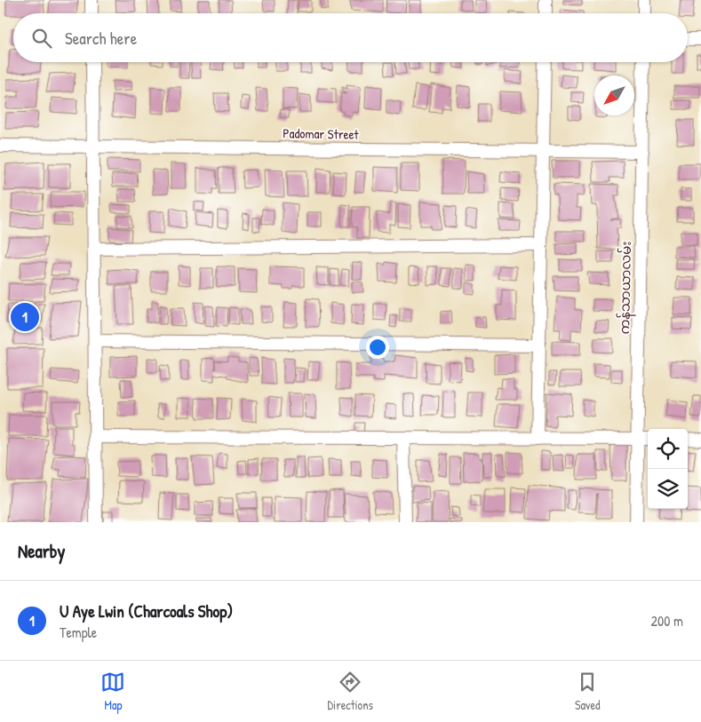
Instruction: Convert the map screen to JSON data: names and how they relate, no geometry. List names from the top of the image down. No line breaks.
{"streets":{"street":["Padomar Street","ကန်သာယာလမ်း"]},"crossings":[["Padomar Street","ကန်သာယာလမ်း"]],"north":"bottom left","page":{"search":"Search here","pins":"1","heading":"Nearby","list":[{"mark":"1","name":"U Aye Lwin (Charcoals Shop)","note":"Temple","value":"200 m"}],"nav":["Map","Directions","Saved"]}}
